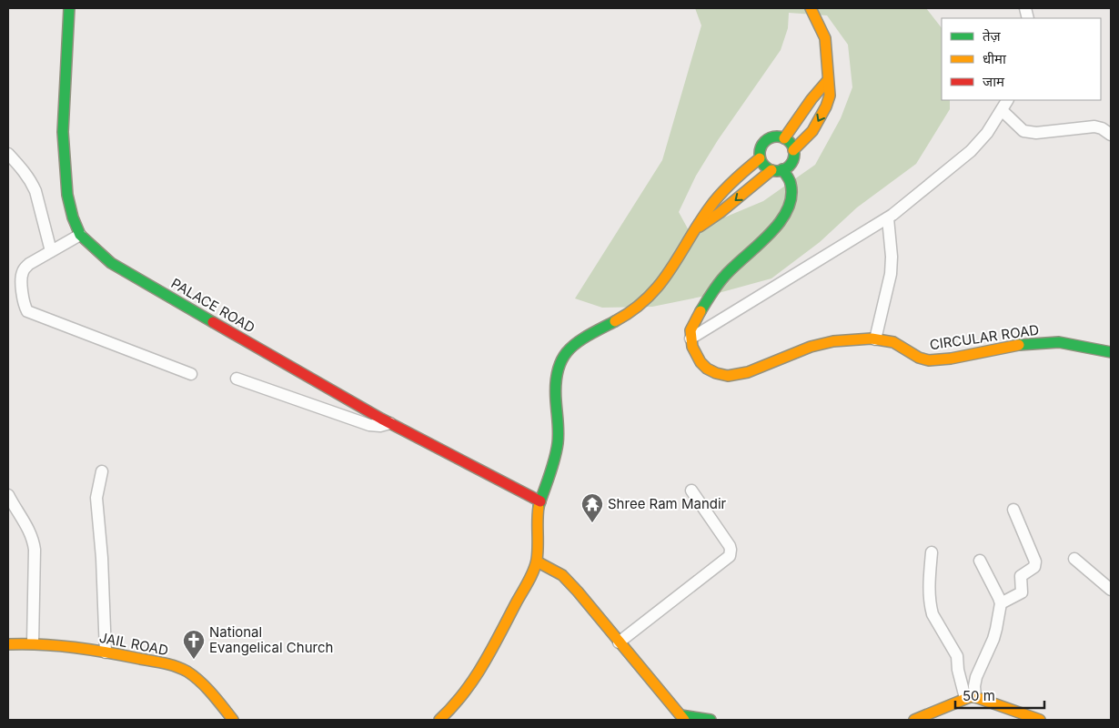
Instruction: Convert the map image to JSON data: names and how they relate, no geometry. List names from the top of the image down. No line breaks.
{"streets":{"main road":["PALACE ROAD","CIRCULAR ROAD","JAIL ROAD"]},"places":{"temple":["Shree Ram Mandir"],"church":["National Evangelical Church"]},"legend":["तेज़","धीमा","जाम"],"scale_bar":"50 m"}
